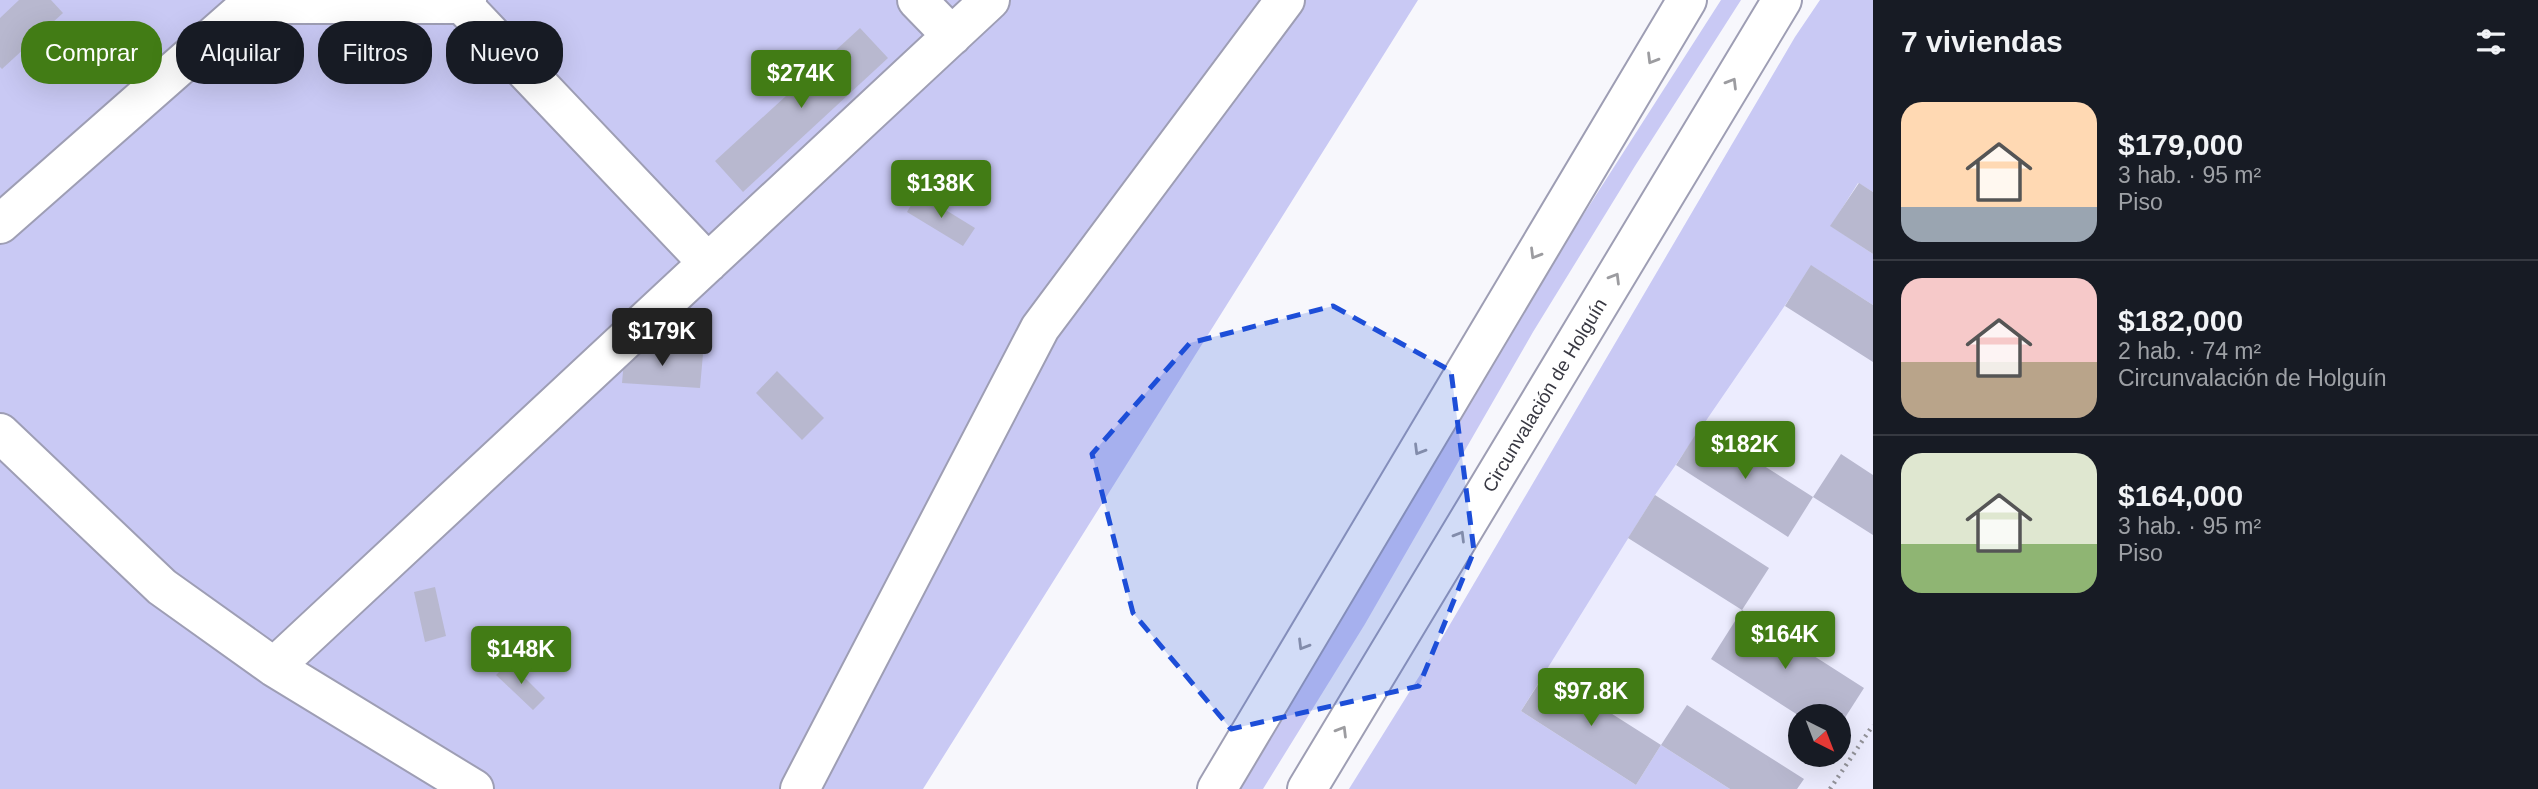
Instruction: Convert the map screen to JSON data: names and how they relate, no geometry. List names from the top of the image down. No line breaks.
{"streets":{"main road":["Circunvalación de Holguín"]},"north":"bottom right","page":{"heading":"7 viviendas","chip":["Comprar","Alquilar","Filtros","Nuevo"],"price":["$274K","$138K","$179K","$182K","$164K","$148K","$97.8K"],"list":[{"name":"$179,000","note":"3 hab. · 95 m² · Piso"},{"name":"$182,000","note":"2 hab. · 74 m² · Circunvalación de Holguín"},{"name":"$164,000","note":"3 hab. · 95 m² · Piso"}]}}
